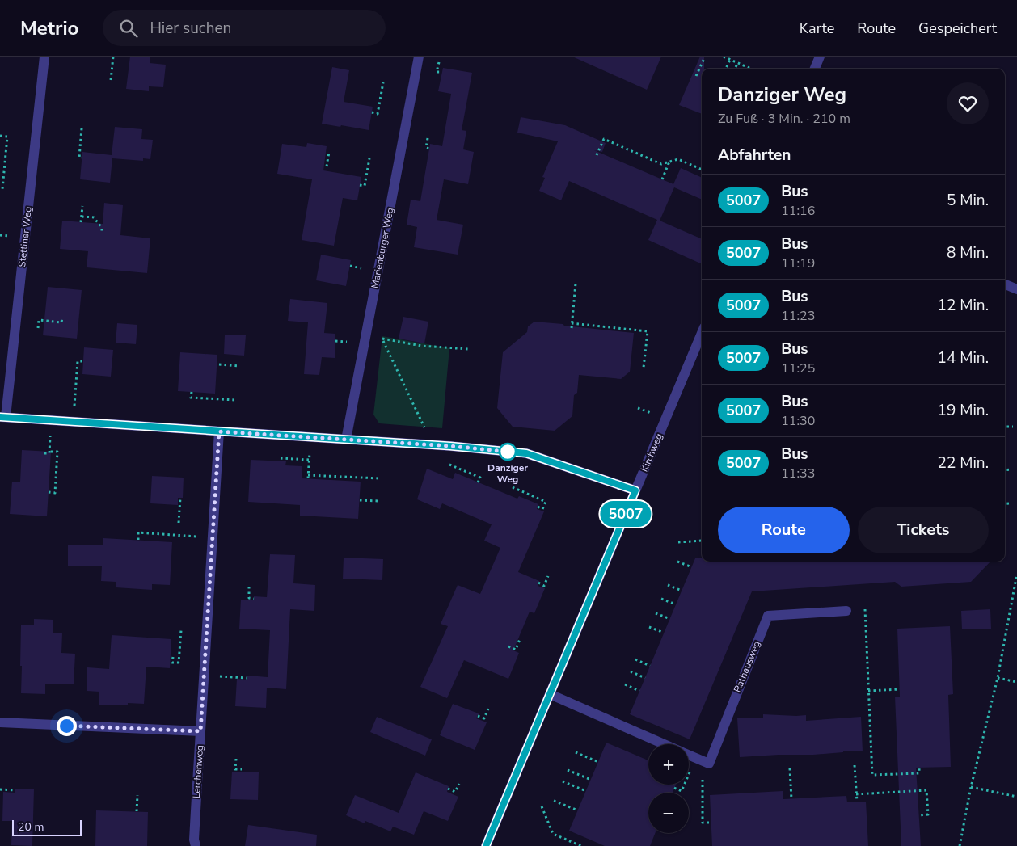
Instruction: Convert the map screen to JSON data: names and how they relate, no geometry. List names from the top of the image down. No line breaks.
{"streets":{"street":["Stettiner Weg","Marienburger Weg","Kirchweg","Rathausweg","Lerchenweg"]},"places":["Danziger Weg"],"lines":["bus line 5007"],"scale_bar":"20 m","page":{"header":"Metrio","search":"Hier suchen","nav":["Karte","Route","Gespeichert"],"on_map":"5007","heading":[["Danziger Weg","Zu Fuß · 3 Min. · 210 m"],"Abfahrten"],"list":[{"mark":"5007","name":"Bus","note":"11:16","value":"5 Min."},{"mark":"5007","name":"Bus","note":"11:19","value":"8 Min."},{"mark":"5007","name":"Bus","note":"11:23","value":"12 Min."},{"mark":"5007","name":"Bus","note":"11:25","value":"14 Min."},{"mark":"5007","name":"Bus","note":"11:30","value":"19 Min."},{"mark":"5007","name":"Bus","note":"11:33","value":"22 Min."}],"buttons":["Route","Tickets"],"map_buttons":["+","−"],"scale":"20 m"}}
